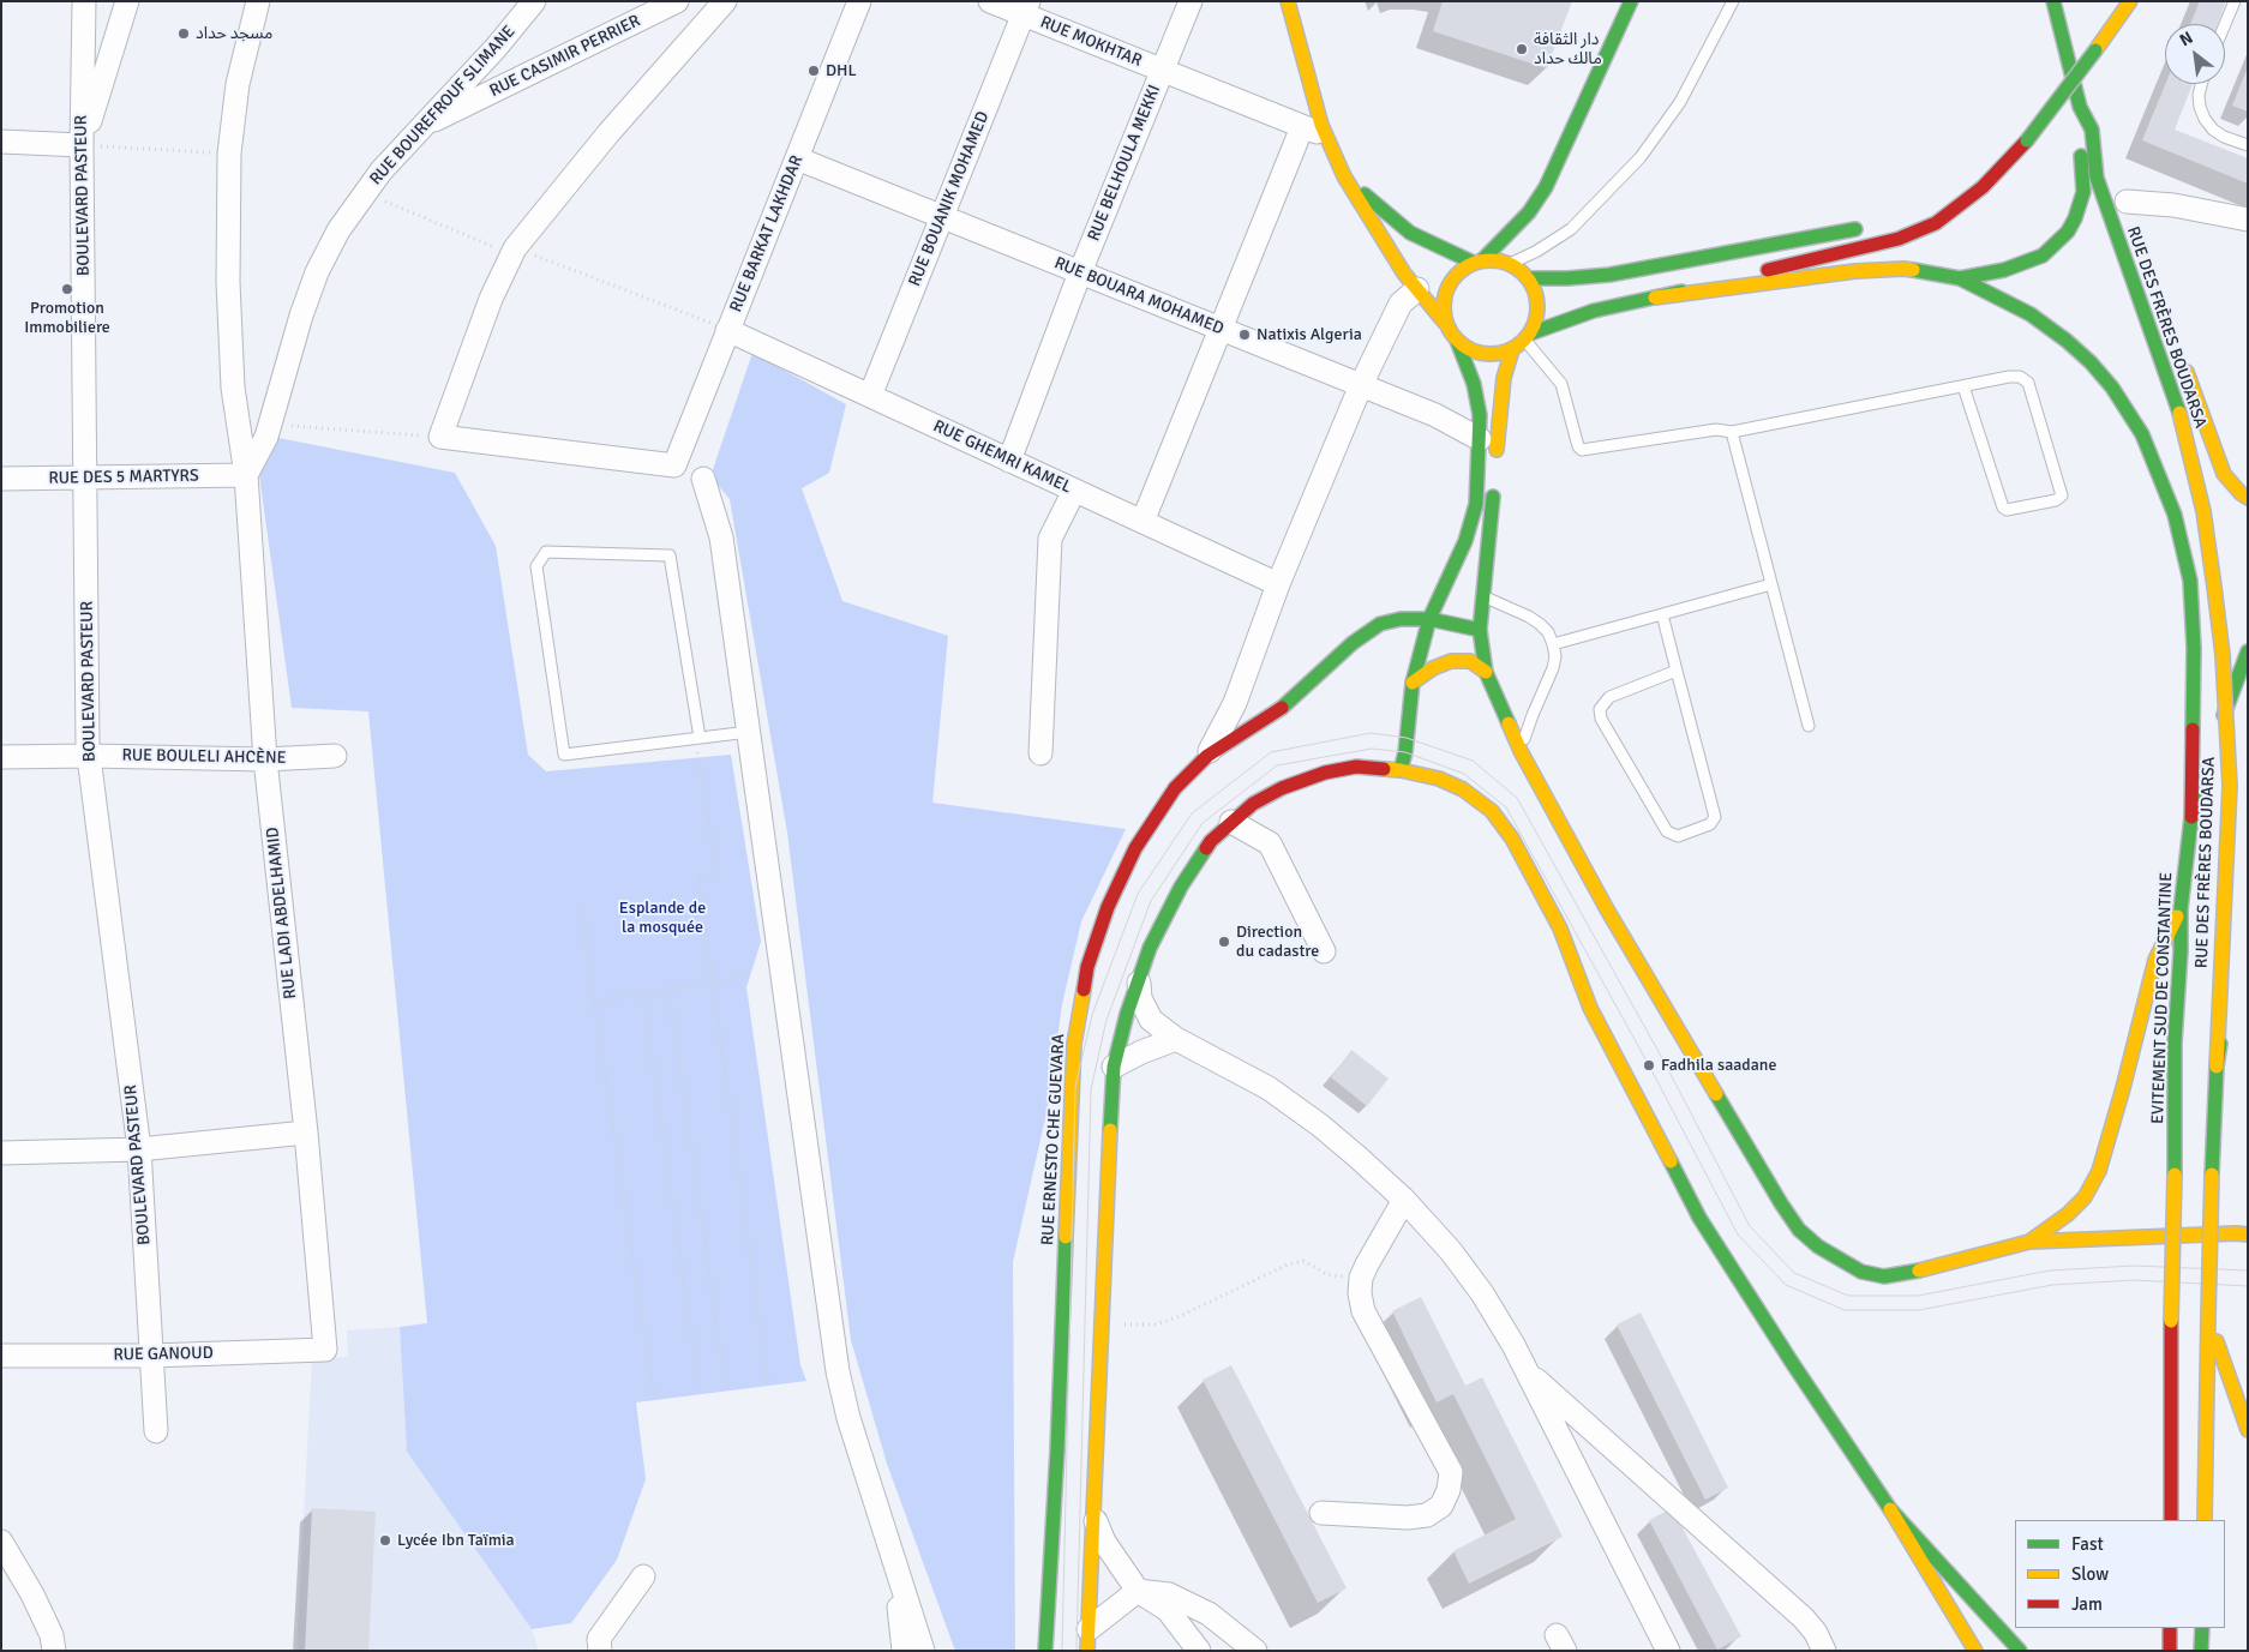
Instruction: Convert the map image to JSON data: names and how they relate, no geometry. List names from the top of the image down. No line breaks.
{"streets":{"main road":["RUE DES FRÈRES BOUDARSA","EVITEMENT SUD DE CONSTANTINE","RUE ERNESTO CHE GUEVARA"],"street":["RUE MOKHTAR","RUE CASIMIR PERRIER","RUE BOUREFROUF SLIMANE","RUE BELHOULA MEKKI","BOULEVARD PASTEUR","RUE BOUANIK MOHAMED","RUE BARKAT LAKHDAR","RUE BOUARA MOHAMED","RUE GHEMRI KAMEL","RUE DES 5 MARTYRS","RUE BOULELI AHCÈNE","RUE LADI ABDELHAMID","RUE GANOUD"]},"crossings":[["RUE MOKHTAR","RUE BELHOULA MEKKI"],["RUE MOKHTAR","RUE BOUANIK MOHAMED"],["RUE CASIMIR PERRIER","RUE BOUREFROUF SLIMANE"],["RUE BOUREFROUF SLIMANE","RUE DES 5 MARTYRS"],["RUE BOUREFROUF SLIMANE","RUE LADI ABDELHAMID"],["RUE BELHOULA MEKKI","RUE BOUARA MOHAMED"],["RUE BELHOULA MEKKI","RUE GHEMRI KAMEL"],["BOULEVARD PASTEUR","RUE DES 5 MARTYRS"],["BOULEVARD PASTEUR","RUE BOULELI AHCÈNE"],["BOULEVARD PASTEUR","RUE GANOUD"],["RUE BOUANIK MOHAMED","RUE BOUARA MOHAMED"],["RUE BOUANIK MOHAMED","RUE GHEMRI KAMEL"],["RUE BARKAT LAKHDAR","RUE BOUARA MOHAMED"],["RUE BARKAT LAKHDAR","RUE GHEMRI KAMEL"],["RUE DES 5 MARTYRS","RUE LADI ABDELHAMID"],["RUE BOULELI AHCÈNE","RUE LADI ABDELHAMID"],["RUE LADI ABDELHAMID","RUE GANOUD"]],"parks":["Esplande de la mosquée"],"places":["مسجد حداد","دار الثقافة مالك حداد","DHL","Promotion Immobiliere","Natixis Algeria","Direction du cadastre","Fadhila saadane","Lycée Ibn Taïmia"],"legend":["Fast","Slow","Jam"],"north":"top left"}
